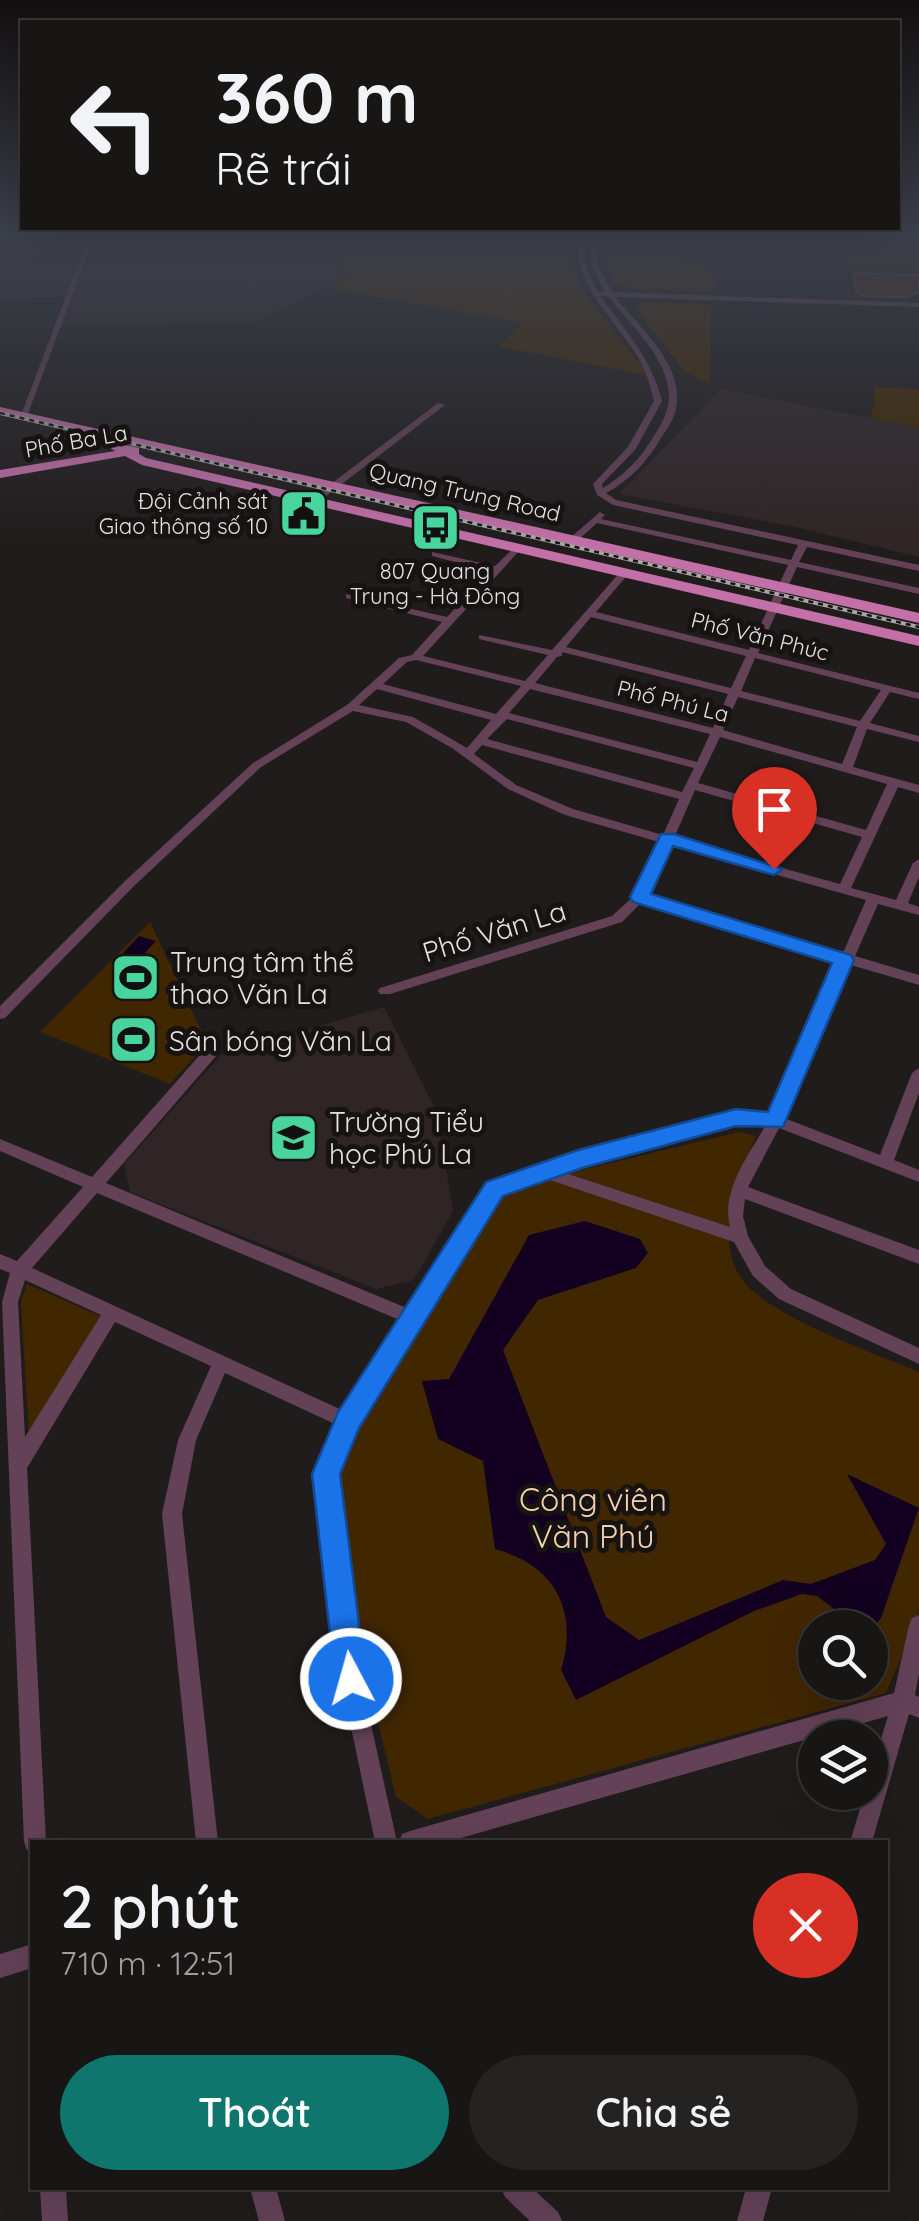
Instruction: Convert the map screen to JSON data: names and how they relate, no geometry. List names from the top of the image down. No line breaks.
{"streets":{"highway":["Phố Ba La","Quang Trung Road"],"street":["Phố Văn Phúc","Phố Phú La","Phố Văn La"]},"crossings":[["Phố Ba La","Quang Trung Road"]],"parks":["Công viên Văn Phú"],"places":{"public building":["Đội Cảnh sát Giao thông số 10"],"bus stop":["807 Quang Trung - Hà Đông"],"sports":["Trung tâm thể thao Văn La","Sân bóng Văn La"],"school or university":["Trường Tiểu học Phú La"]},"page":{"turn":["360 m","Rẽ trái"],"heading":["2 phút","710 m · 12:51"],"buttons":["Thoát","Chia sẻ"]}}
